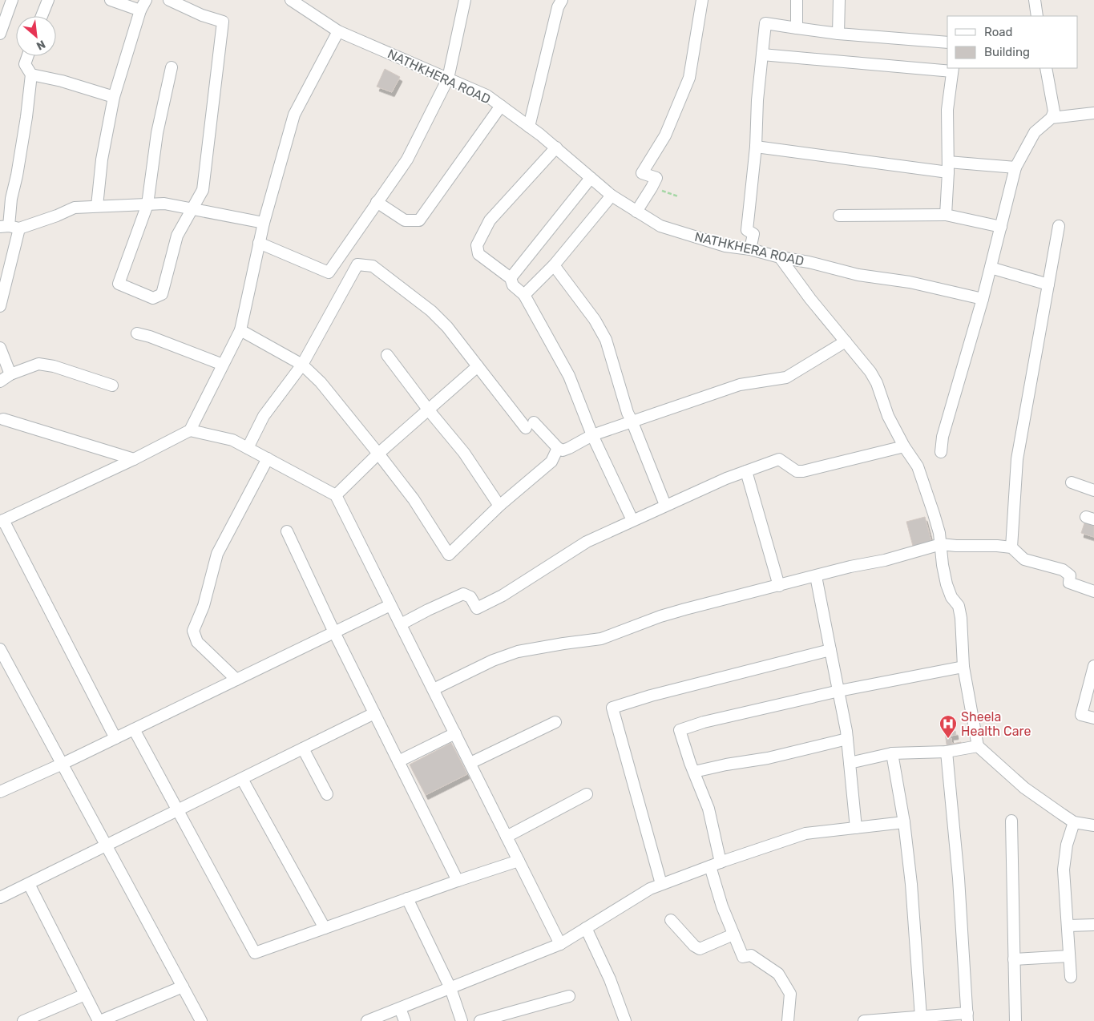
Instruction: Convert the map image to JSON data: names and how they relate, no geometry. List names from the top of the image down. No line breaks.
{"streets":{"street":["NATHKHERA ROAD"]},"places":{"hospital":["Sheela Health Care"]},"legend":["Road","Building"],"north":"bottom right"}
